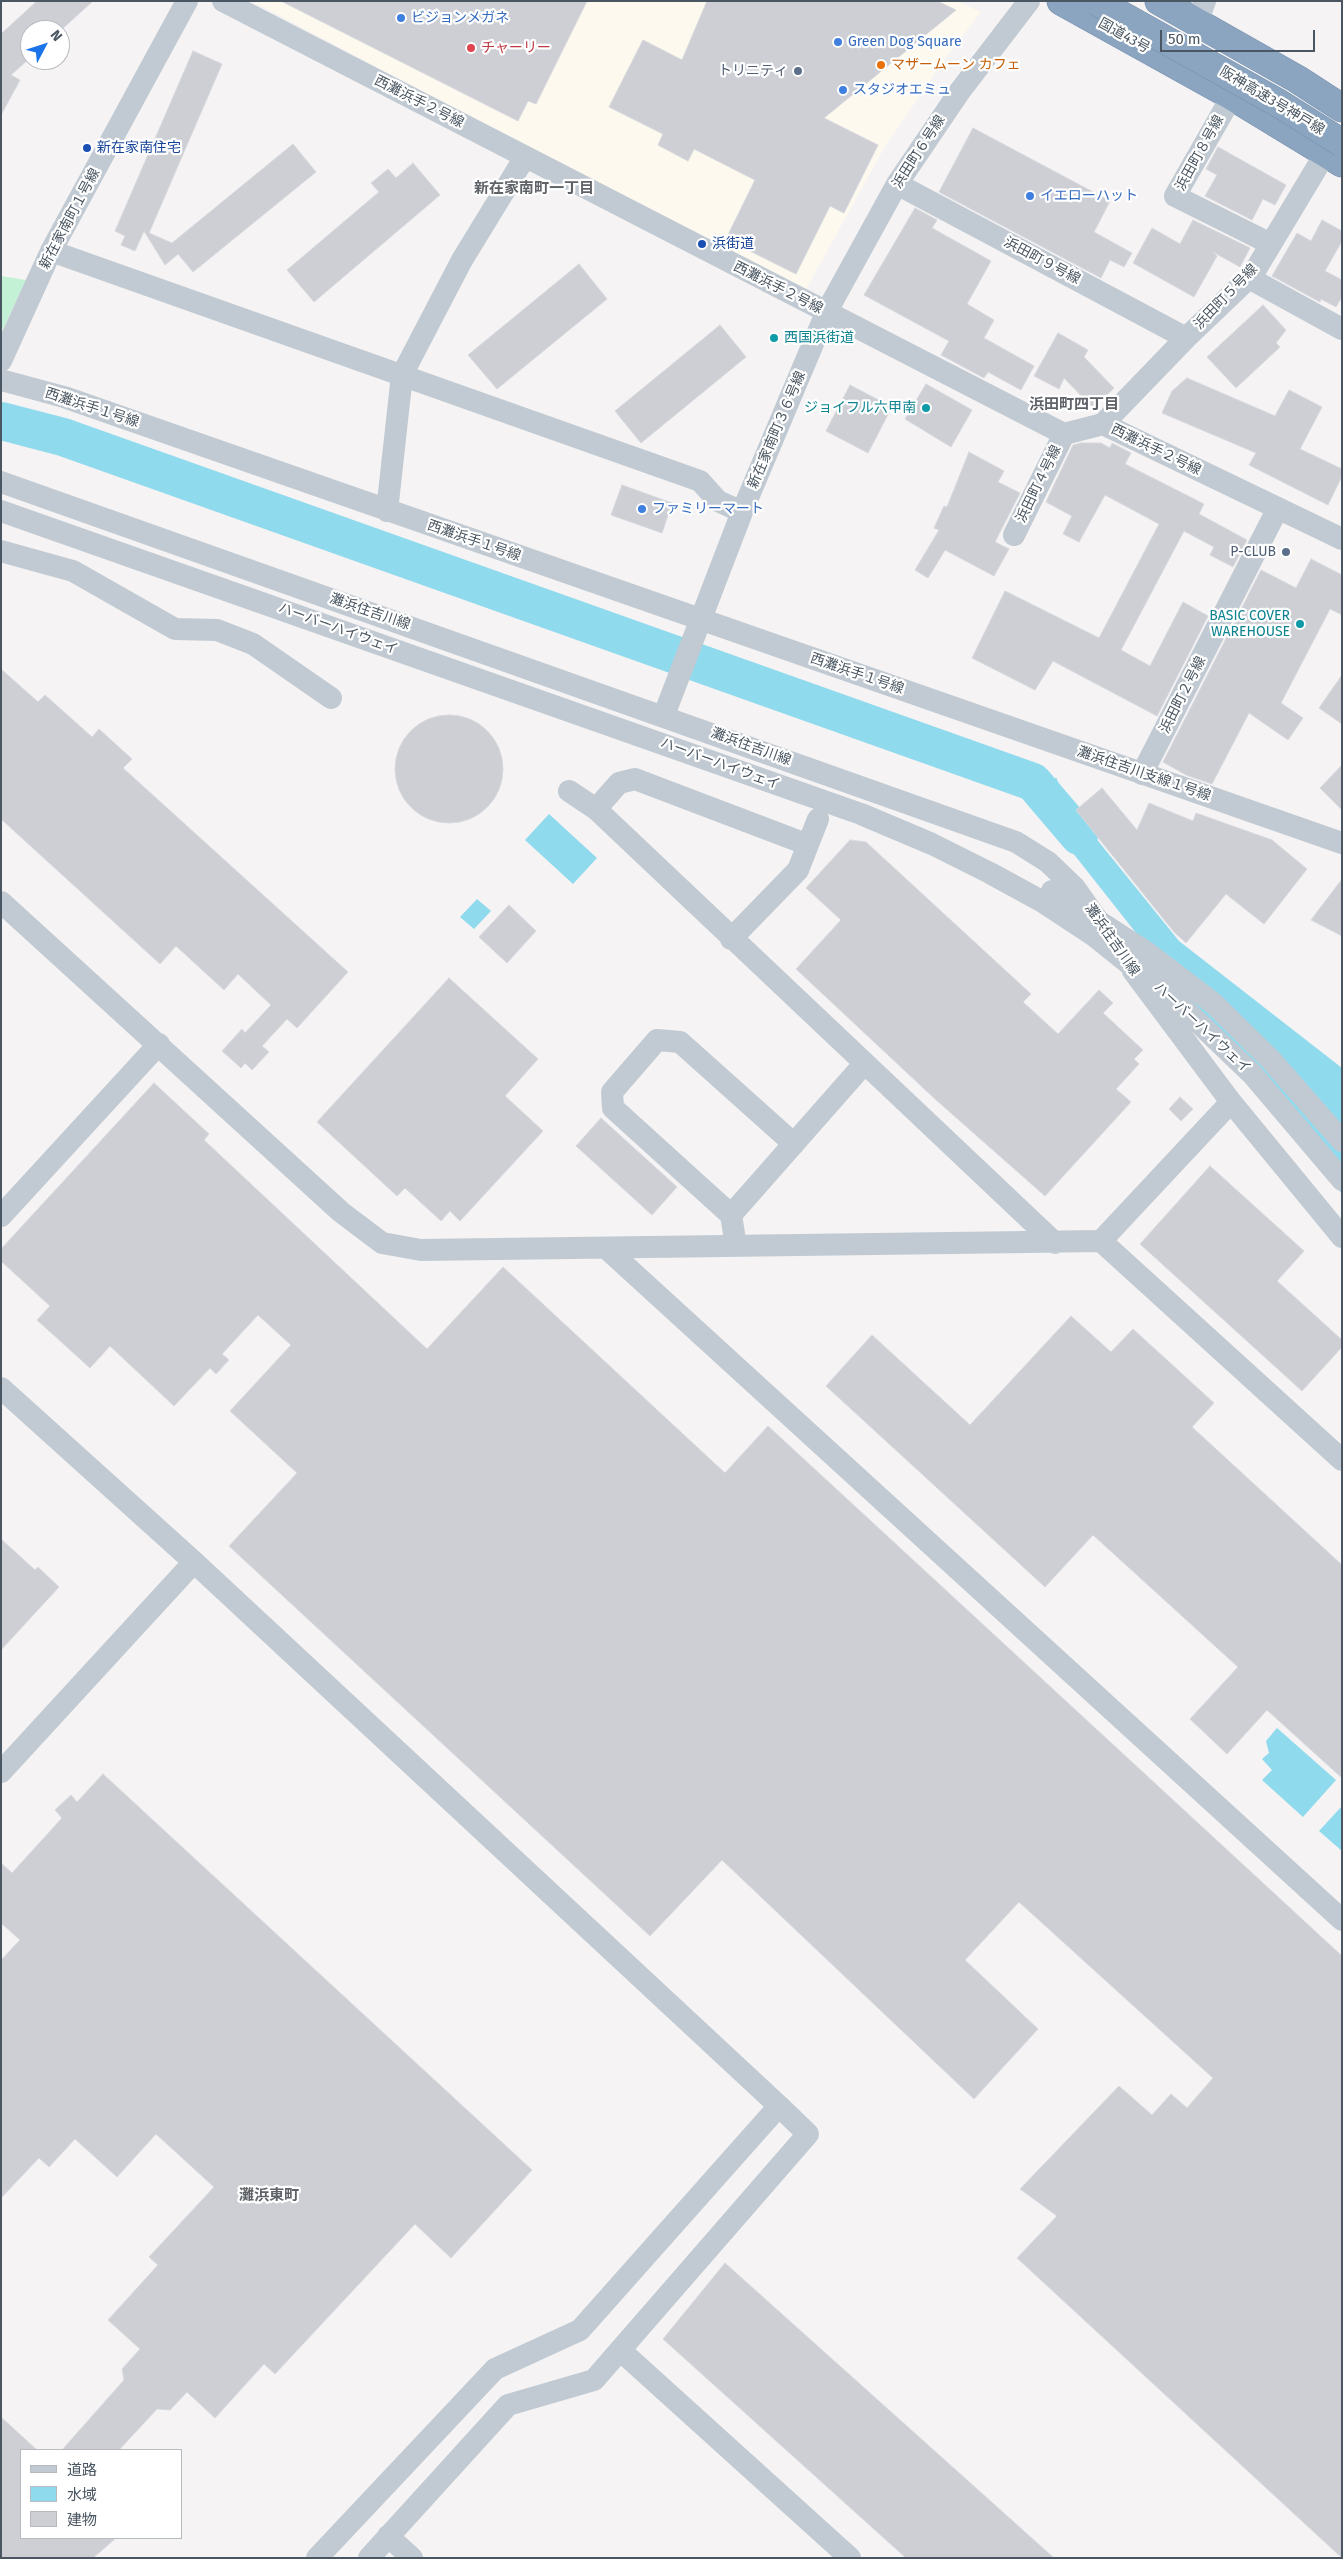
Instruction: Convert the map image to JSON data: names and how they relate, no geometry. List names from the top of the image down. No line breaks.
{"streets":{"highway":["国道43号","阪神高速3号神戸線"],"street":["西灘浜手２号線","浜田町６号線","浜田町８号線","新在家南町１号線","浜田町９号線","浜田町５号線","西灘浜手１号線","新在家南町３６号線","浜田町４号線","灘浜住吉川線","ハーバーハイウェイ","浜田町２号線","灘浜住吉川支線１号線"]},"crossings":[["国道43号","阪神高速3号神戸線"],["国道43号","浜田町８号線"],["国道43号","浜田町５号線"],["阪神高速3号神戸線","浜田町５号線"],["西灘浜手２号線","浜田町６号線"],["西灘浜手２号線","浜田町５号線"],["西灘浜手２号線","新在家南町３６号線"],["西灘浜手２号線","浜田町４号線"],["西灘浜手２号線","浜田町２号線"],["浜田町６号線","浜田町９号線"],["浜田町６号線","新在家南町３６号線"],["浜田町８号線","浜田町５号線"],["浜田町９号線","浜田町５号線"],["西灘浜手１号線","新在家南町３６号線"],["西灘浜手１号線","灘浜住吉川支線１号線"],["新在家南町３６号線","灘浜住吉川線"],["浜田町２号線","灘浜住吉川支線１号線"]],"districts":["新在家南町一丁目","浜田町四丁目","灘浜東町"],"places":["ビジョンメガネ","Green Dog Square","チャーリー","マザームーン カフェ","トリニティ","スタジオエミュ","新在家南住宅","イエローハット","浜街道","西国浜街道","ジョイフル六甲南","ファミリーマート","P-CLUB","BASIC COVER WAREHOUSE"],"legend":["道路","水域","建物"],"scale_bar":"50 m","north":"top right"}
